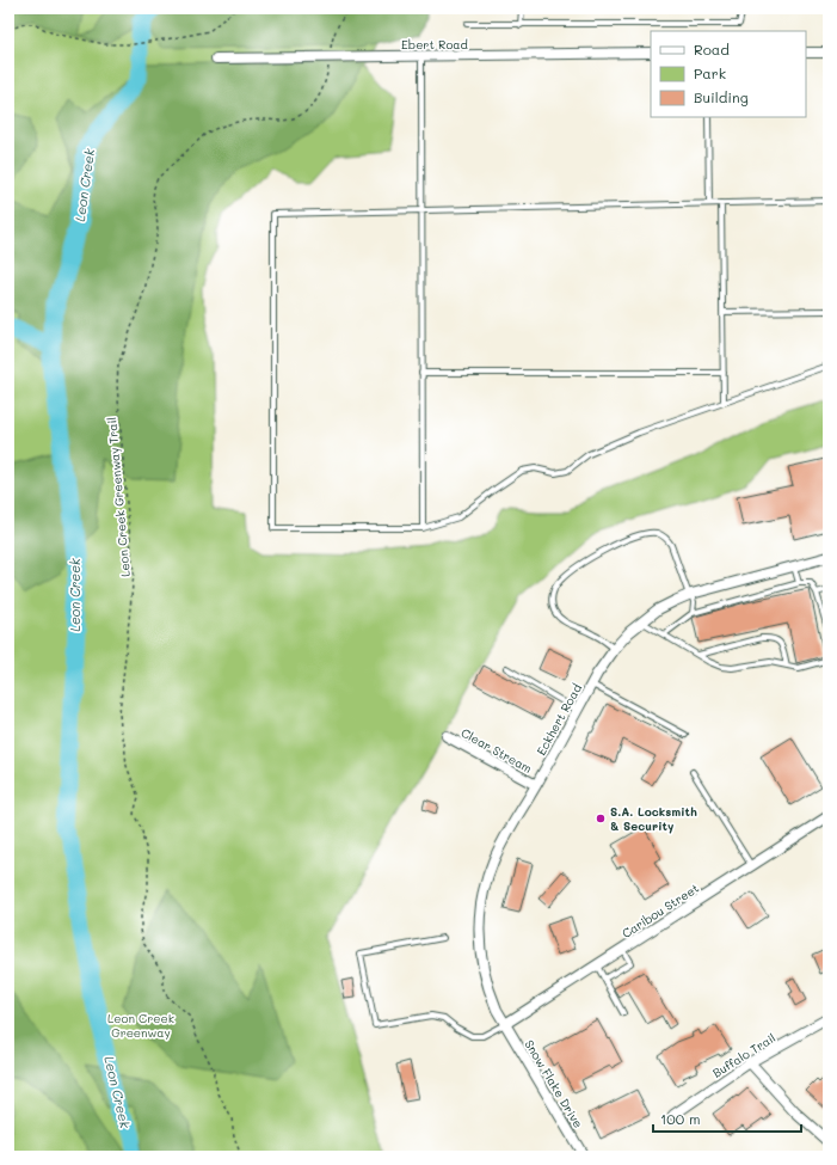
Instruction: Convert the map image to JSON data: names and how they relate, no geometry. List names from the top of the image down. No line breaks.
{"streets":{"street":["Ebert Road","Eckhert Road","Clear Stream","Caribou Street","Buffalo Trail","Snow Flake Drive"],"path":["Leon Creek Greenway Trail"]},"crossings":[["Ebert Road","Leon Creek Greenway Trail"],["Eckhert Road","Clear Stream"],["Eckhert Road","Caribou Street"],["Eckhert Road","Snow Flake Drive"],["Caribou Street","Snow Flake Drive"]],"water":["Leon Creek"],"parks":["Leon Creek Greenway"],"places":["S.A. Locksmith & Security"],"legend":["Road","Park","Building"],"scale_bar":"100 m"}
